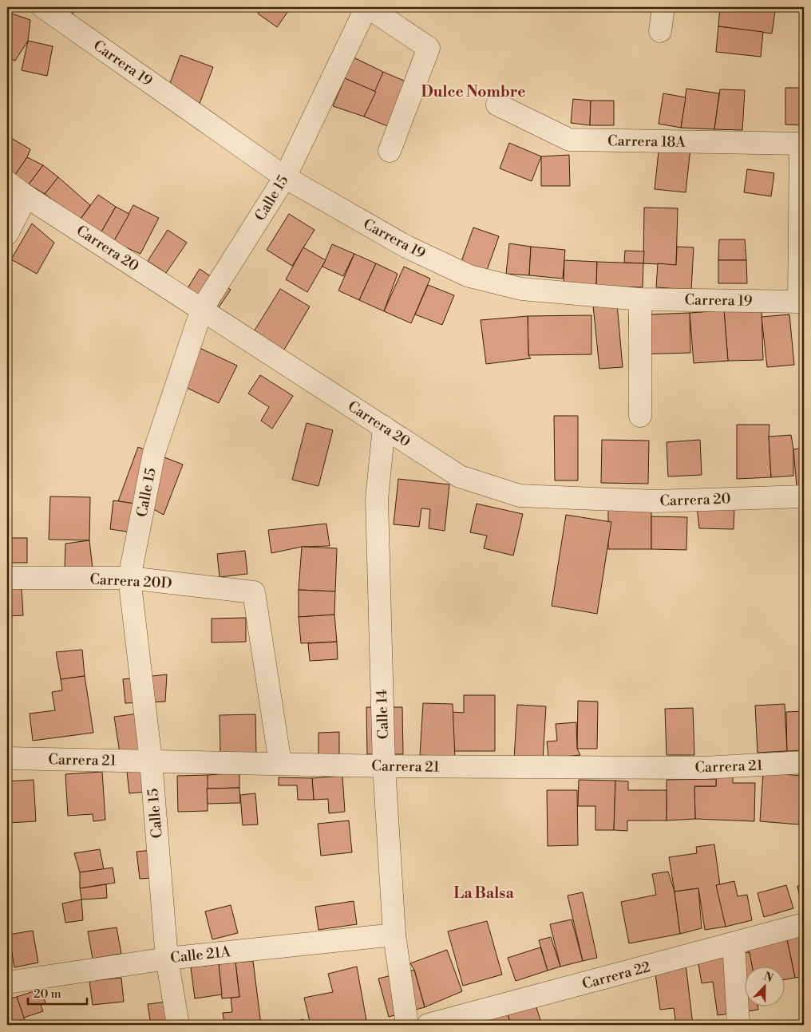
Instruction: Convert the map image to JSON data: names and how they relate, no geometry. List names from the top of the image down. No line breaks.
{"streets":{"street":["Carrera 19","Carrera 18A","Calle 15","Carrera 20","Carrera 20D","Calle 14","Carrera 21","Calle 21A","Carrera 22"]},"crossings":[["Carrera 19","Calle 15"],["Calle 15","Carrera 20"],["Calle 15","Carrera 20D"],["Calle 15","Carrera 21"],["Calle 15","Calle 21A"],["Carrera 20","Calle 14"],["Carrera 20D","Carrera 21"],["Calle 14","Carrera 21"],["Calle 14","Calle 21A"]],"districts":["Dulce Nombre","La Balsa"],"scale_bar":"20 m","north":"top"}
